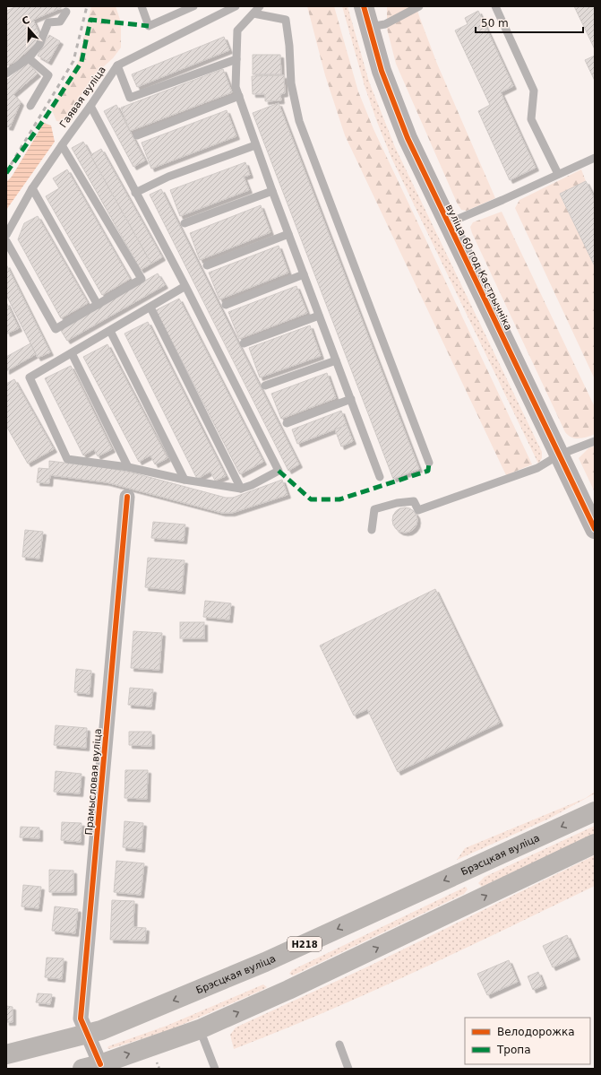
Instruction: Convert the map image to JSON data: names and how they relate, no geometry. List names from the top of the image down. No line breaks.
{"streets":{"main road":["Брэсцкая вуліца","Н218"],"street":["вуліца 60 год Кастрычніка","Прамысловая вуліца"],"lane":["Гаявая вуліца"]},"crossings":[["Прамысловая вуліца","Брэсцкая вуліца"]],"legend":["Велодорожка","Тропа"],"scale_bar":"50 m","north":"top"}
